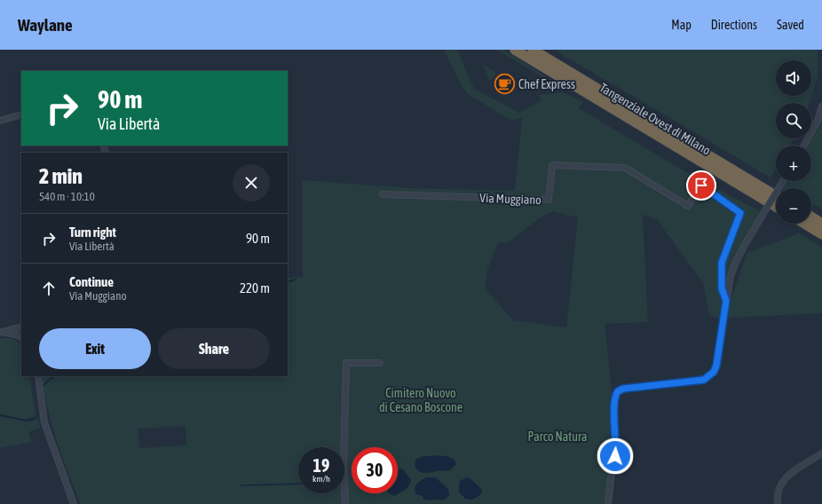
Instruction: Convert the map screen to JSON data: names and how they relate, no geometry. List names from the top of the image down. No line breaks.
{"streets":{"highway":["Tangenziale Ovest di Milano"],"street":["Via Muggiano"]},"parks":["Cimitero Nuovo di Cesano Boscone","Parco Natura"],"places":{"cafe":["Chef Express"]},"page":{"header":"Waylane","nav":["Map","Directions","Saved"],"map_buttons":["+","−"],"turn":["90 m","Via Libertà"],"heading":["2 min","540 m · 10:10"],"list":[{"name":"Turn right","note":"Via Libertà","value":"90 m"},{"name":"Continue","note":"Via Muggiano","value":"220 m"}],"buttons":["Exit","Share"],"speed":"19 km/h","limit":"30"}}
